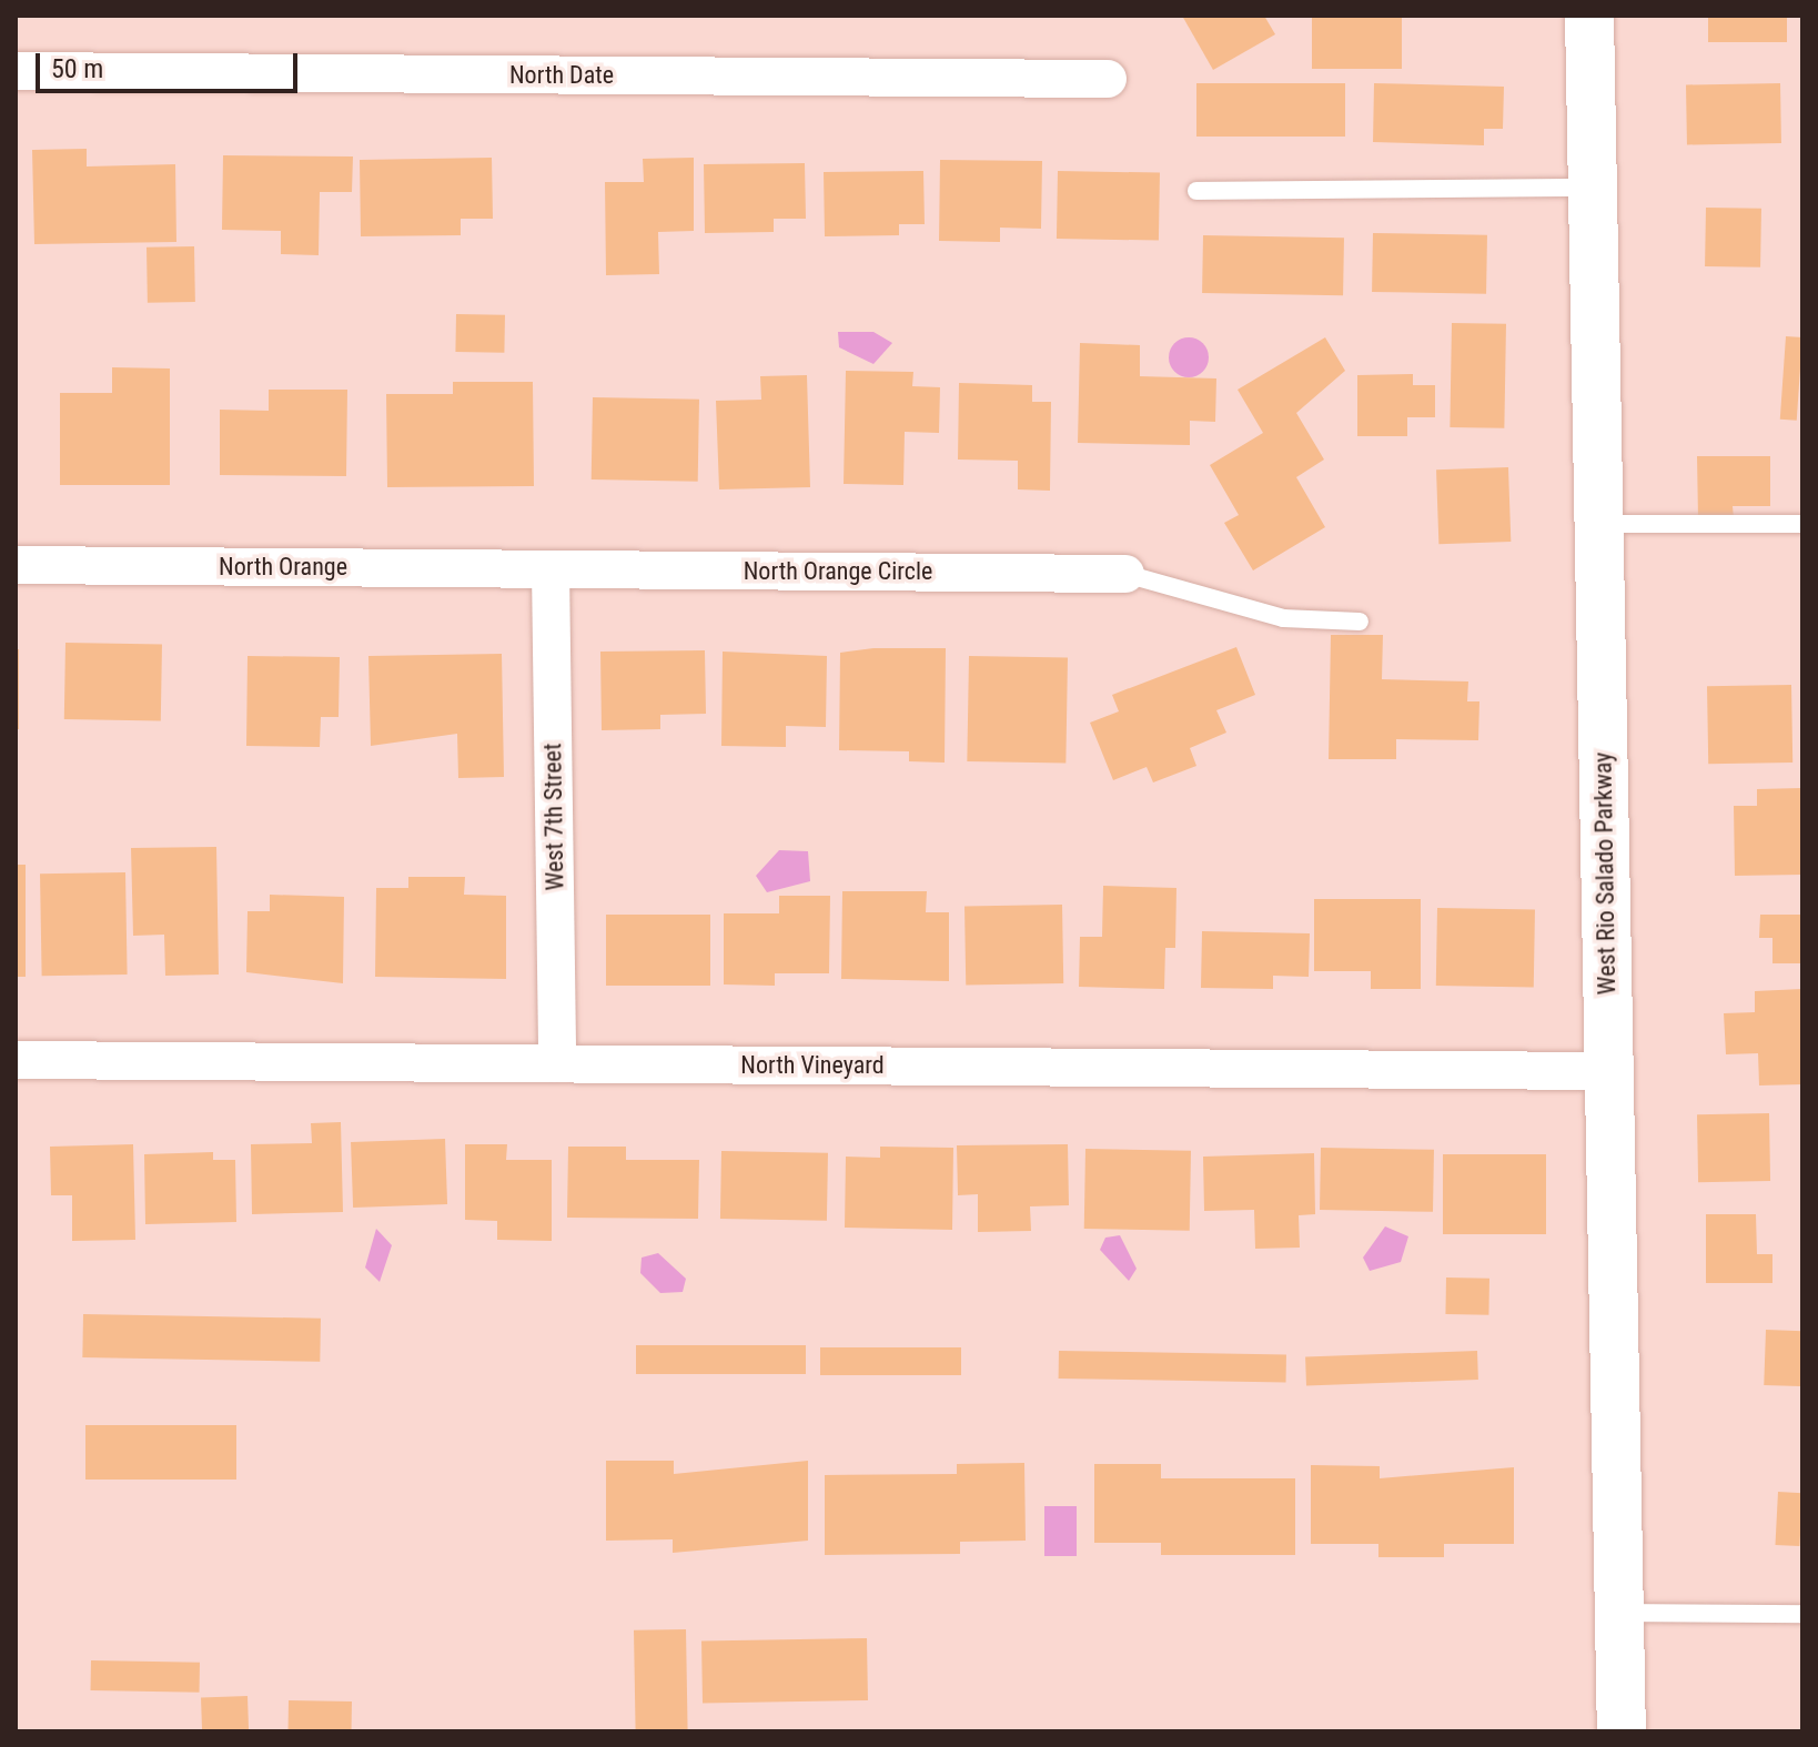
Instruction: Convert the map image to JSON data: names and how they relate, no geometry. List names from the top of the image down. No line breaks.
{"streets":{"main road":["West Rio Salado Parkway"],"street":["North Date","North Orange","North Orange Circle","West 7th Street","North Vineyard"]},"crossings":[["North Orange","North Orange Circle"],["North Orange","West 7th Street"],["North Orange Circle","West 7th Street"],["West 7th Street","North Vineyard"],["West Rio Salado Parkway","North Vineyard"]],"scale_bar":"50 m"}
